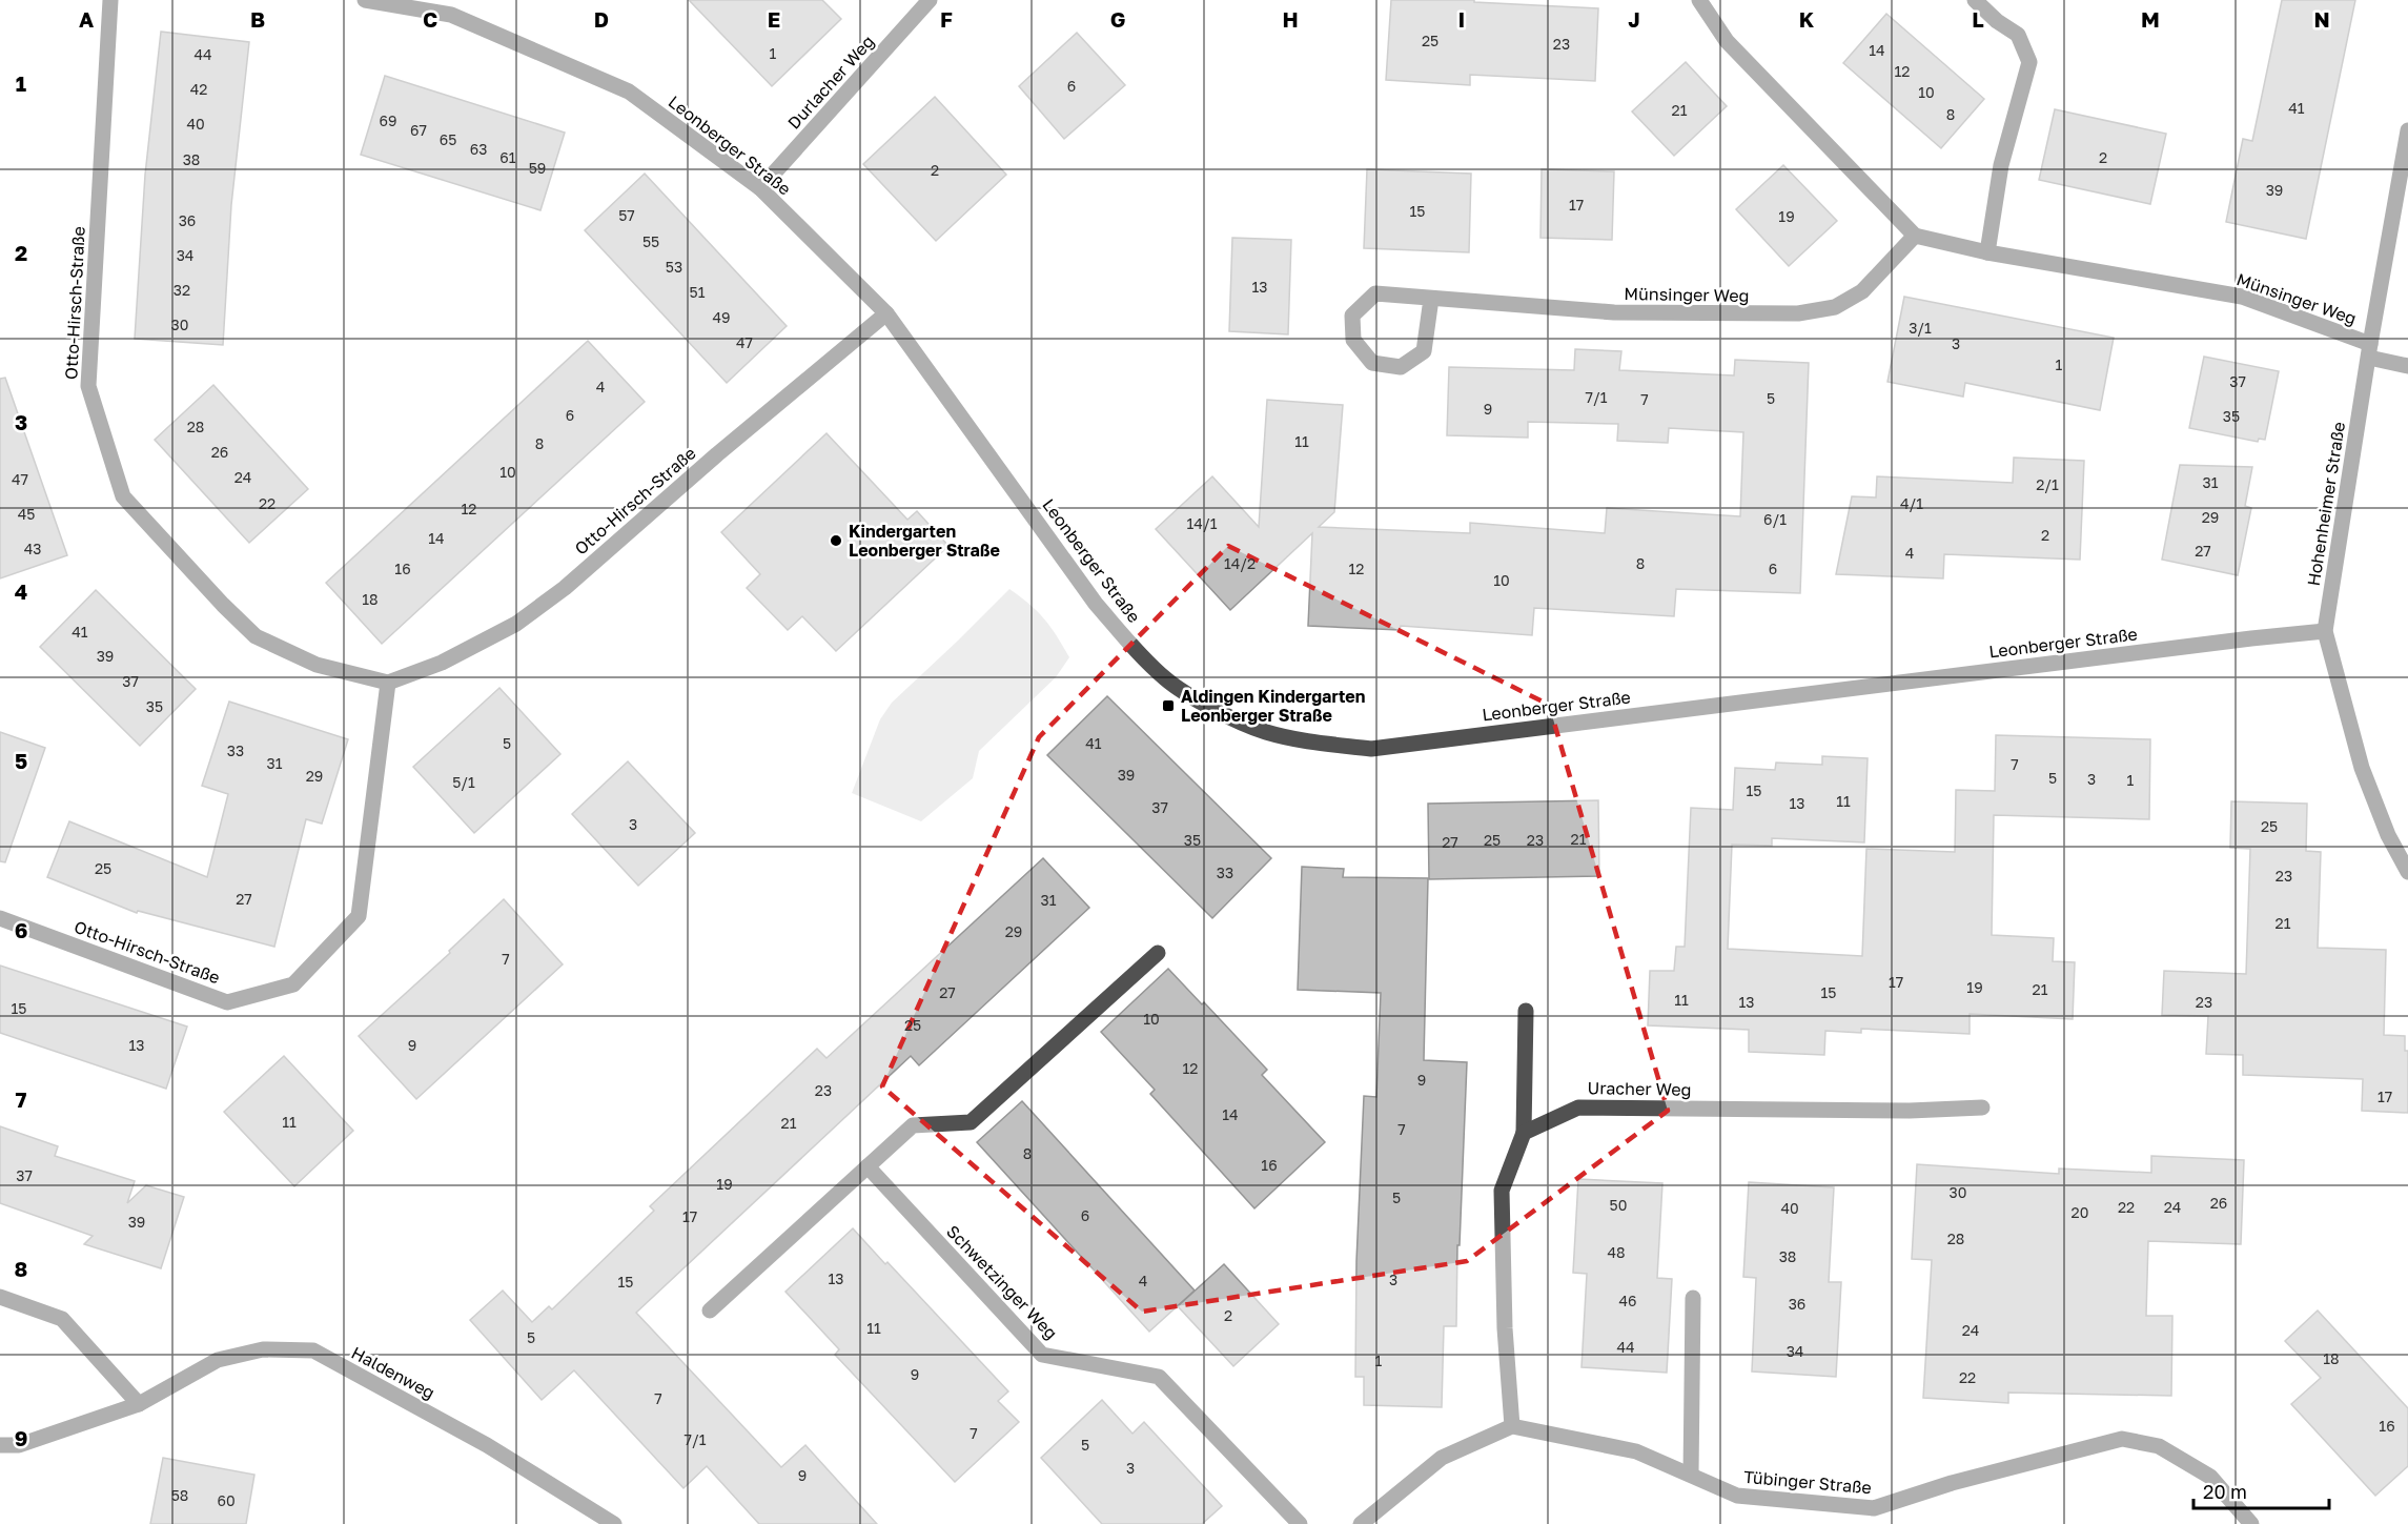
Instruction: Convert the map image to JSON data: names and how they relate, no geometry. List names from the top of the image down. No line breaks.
{"streets":{"street":["Durlacher Weg","Leonberger Straße","Münsinger Weg","Otto-Hirsch-Straße","Hohenheimer Straße","Uracher Weg","Schwetzinger Weg","Haldenweg","Tübinger Straße"]},"crossings":[["Durlacher Weg","Leonberger Straße"],["Leonberger Straße","Otto-Hirsch-Straße"],["Leonberger Straße","Hohenheimer Straße"],["Münsinger Weg","Hohenheimer Straße"]],"places":{"other":["Kindergarten Leonberger Straße"],"transit":["Aldingen Kindergarten Leonberger Straße"]},"house_numbers":["25","23","14","1","44","12","6","42","10","41","21","8","69","40","67","65","63","61","2","38","59","2","39","17","15","57","19","36","55","34","53","13","32","51","49","30","3/1","47","3","1","37","4","7/1","5","7","9","6","35","28","11","8","26","10","24","47","31","2/1","22","4/1","12","45","29","6/1","14/1","2","14","43","27","4","14/2","8","16","12","6","10","18","41","39","37","35","5","41","33","31","7","39","29","5","3","1","5/1","15","11","13","37","3","25","21","35","25","23","27","25","33","23","27","31","21","29","7","17","19","21","27","15","11","13","23","15","10","25","13","9","12","9","23","17","14","11","21","7","8","16","37","19","30","5","26","50","22","24","40","20","6","17","39","28","48","38","13","3","4","15","46","36","2","11","24","5","44","34","18","1","9","22","7","16","7","7/1","5","3","9","58","60"],"scale_bar":"20 m","grid":{"columns":["A","B","C","D","E","F","G","H","I","J","K","L","M","N"],"rows":["1","2","3","4","5","6","7","8","9"]}}
